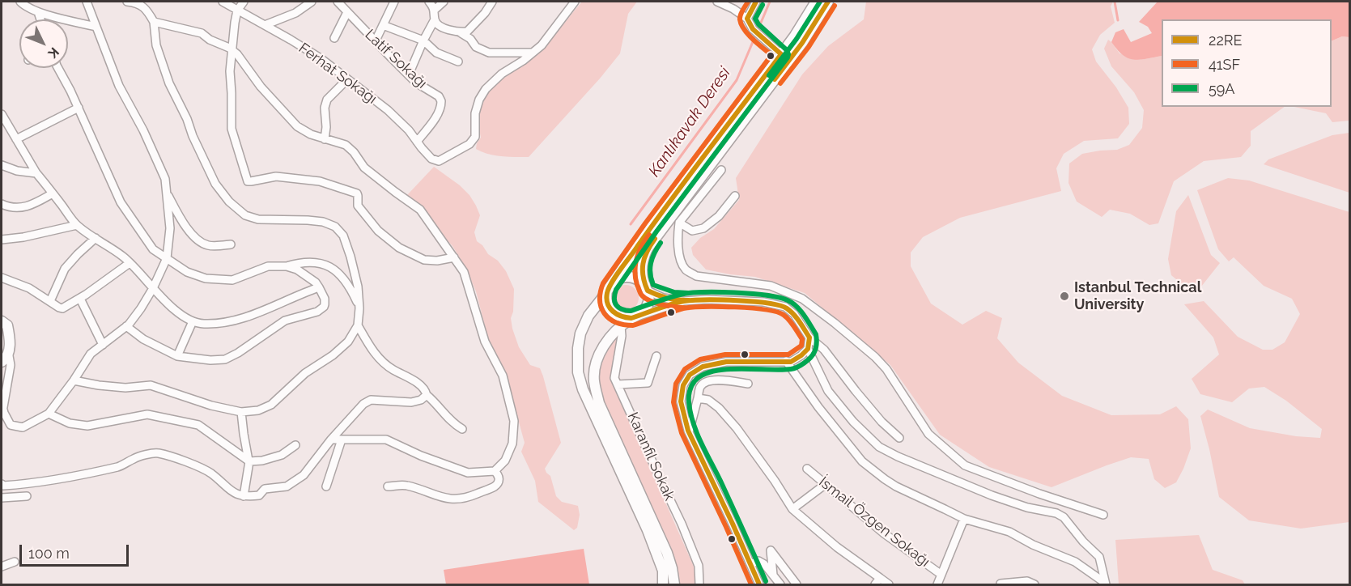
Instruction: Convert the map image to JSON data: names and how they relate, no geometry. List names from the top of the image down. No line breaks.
{"streets":{"street":["Latif Sokağı","Ferhat Sokağı","Karanfil Sokak","İsmail Özgen Sokağı"]},"crossings":[["Latif Sokağı","Ferhat Sokağı"]],"water":["Kanlıkavak Deresi"],"places":["Istanbul Technical University"],"lines":["transit line 22RE","transit line 41SF","transit line 59A"],"legend":["22RE","41SF","59A"],"scale_bar":"100 m","north":"bottom right"}
